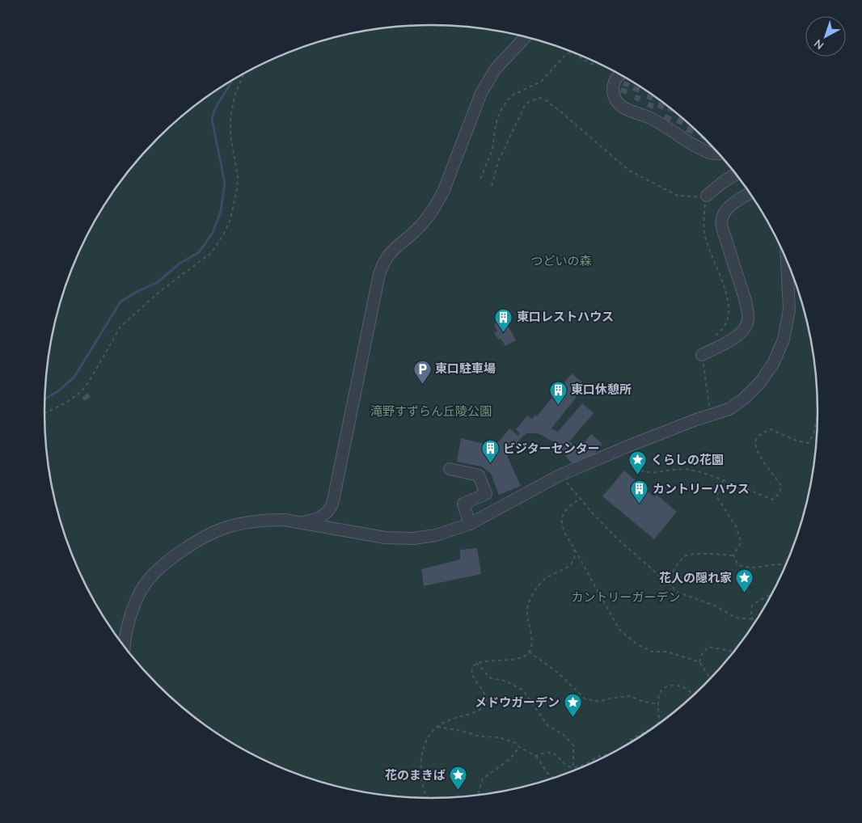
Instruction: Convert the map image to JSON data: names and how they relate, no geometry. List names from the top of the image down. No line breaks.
{"parks":["つどいの森","滝野すずらん丘陵公園","カントリーガーデン"],"places":{"building":["東口レストハウス","東口休憩所","ビジターセンター","カントリーハウス"],"parking":["東口駐車場"],"place":["くらしの花園","花人の隠れ家","メドウガーデン","花のまきば"]},"north":"bottom left"}
